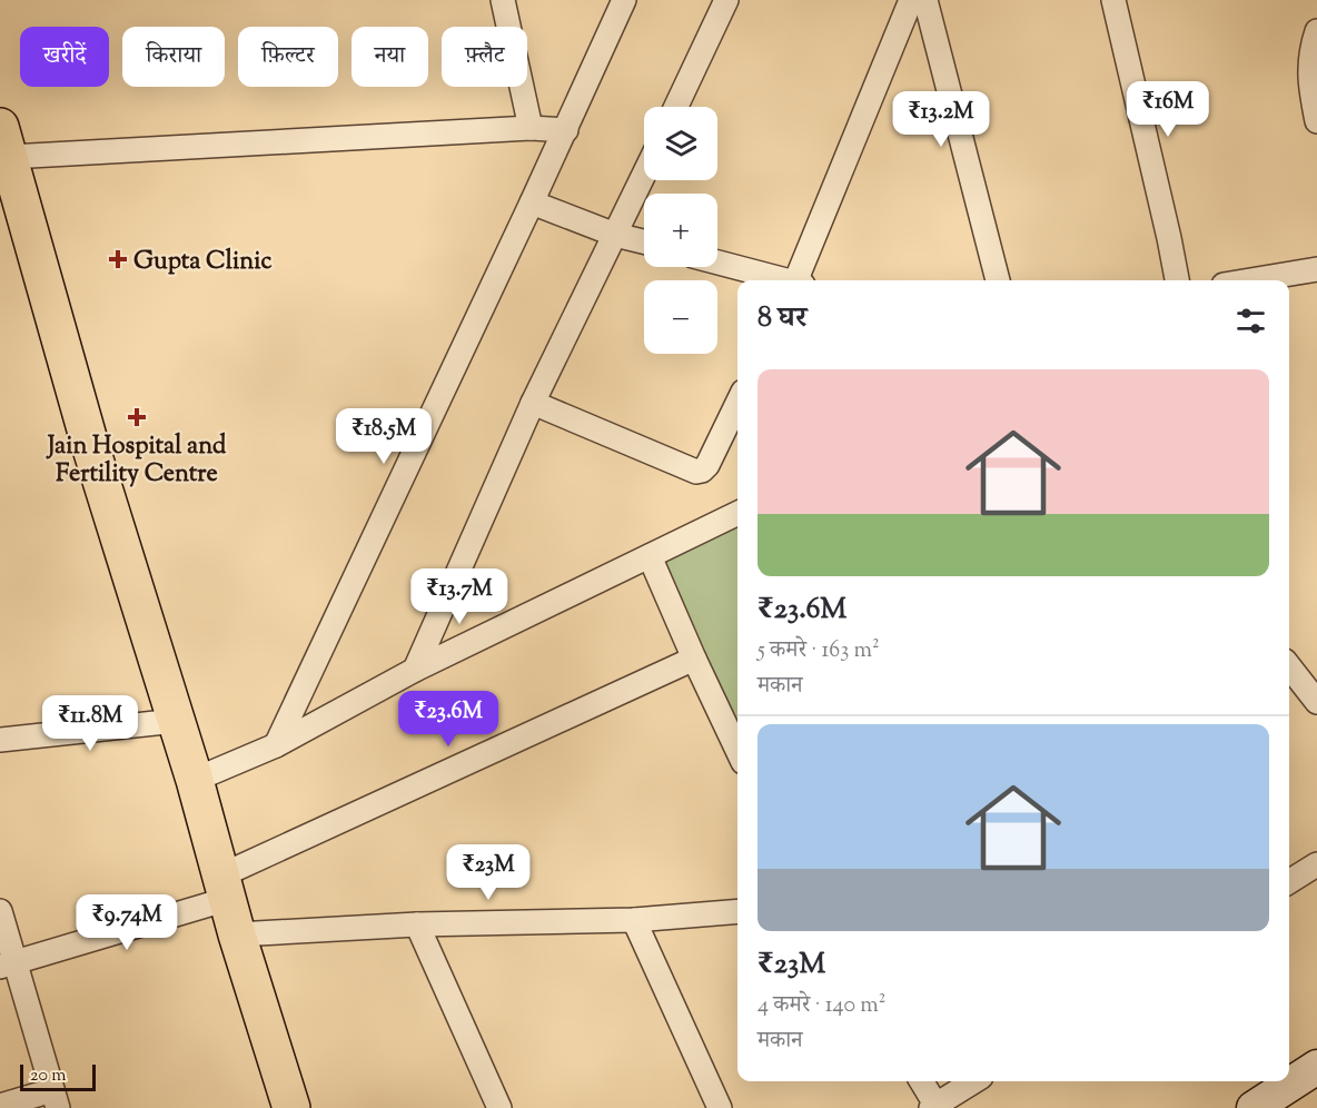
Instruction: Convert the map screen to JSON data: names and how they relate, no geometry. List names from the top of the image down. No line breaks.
{"places":{"health":["Gupta Clinic","Jain Hospital and Fertility Centre"]},"scale_bar":"20 m","page":{"chip":["खरीदें","किराया","फ़िल्टर","नया","फ़्लैट"],"price":["₹16M","₹13.2M","₹18.5M","₹13.7M","₹23.6M","₹11.8M","₹23M","₹9.74M"],"map_buttons":["+","−"],"heading":"8 घर","list":[{"name":"₹23.6M","note":"5 कमरे · 163 m² · मकान"},{"name":"₹23M","note":"4 कमरे · 140 m² · मकान"}],"scale":"20 m"}}
